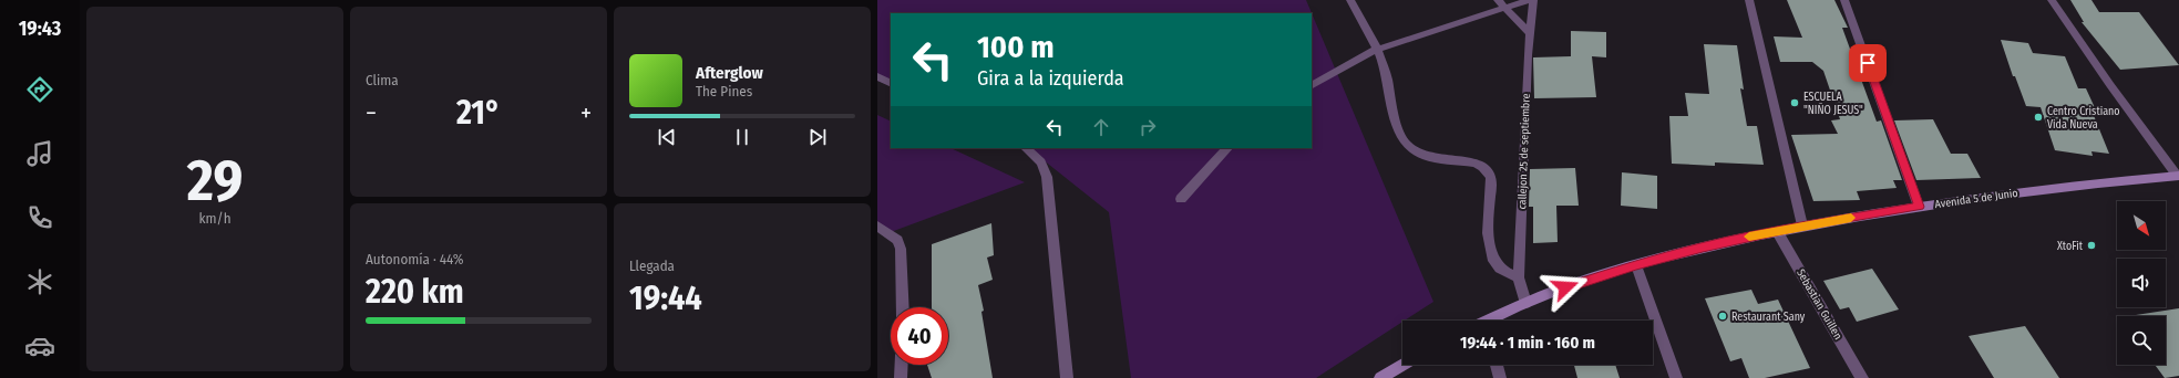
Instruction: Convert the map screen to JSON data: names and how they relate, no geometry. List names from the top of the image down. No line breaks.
{"streets":{"street":["callejon 25 de septiembre","Avenida 5 de Junio","Sebastian Guillen"]},"crossings":[["callejon 25 de septiembre","Avenida 5 de Junio"],["Avenida 5 de Junio","Sebastian Guillen"]],"places":["ESCUELA \"NIÑO JESUS\"","Centro Cristiano Vida Nueva","XtoFit","Restaurant Sany"],"north":"bottom right","page":{"tabs":"19:43","tile":[["29","km/h"],"Clima",["Autonomía · 44%","220 km"],["Llegada","19:44"]],"turn":["100 m","Gira a la izquierda"],"song":["Afterglow","The Pines"],"heat":["−","21°","+"],"limit":"40","trip":"19:44 · 1 min · 160 m"}}
